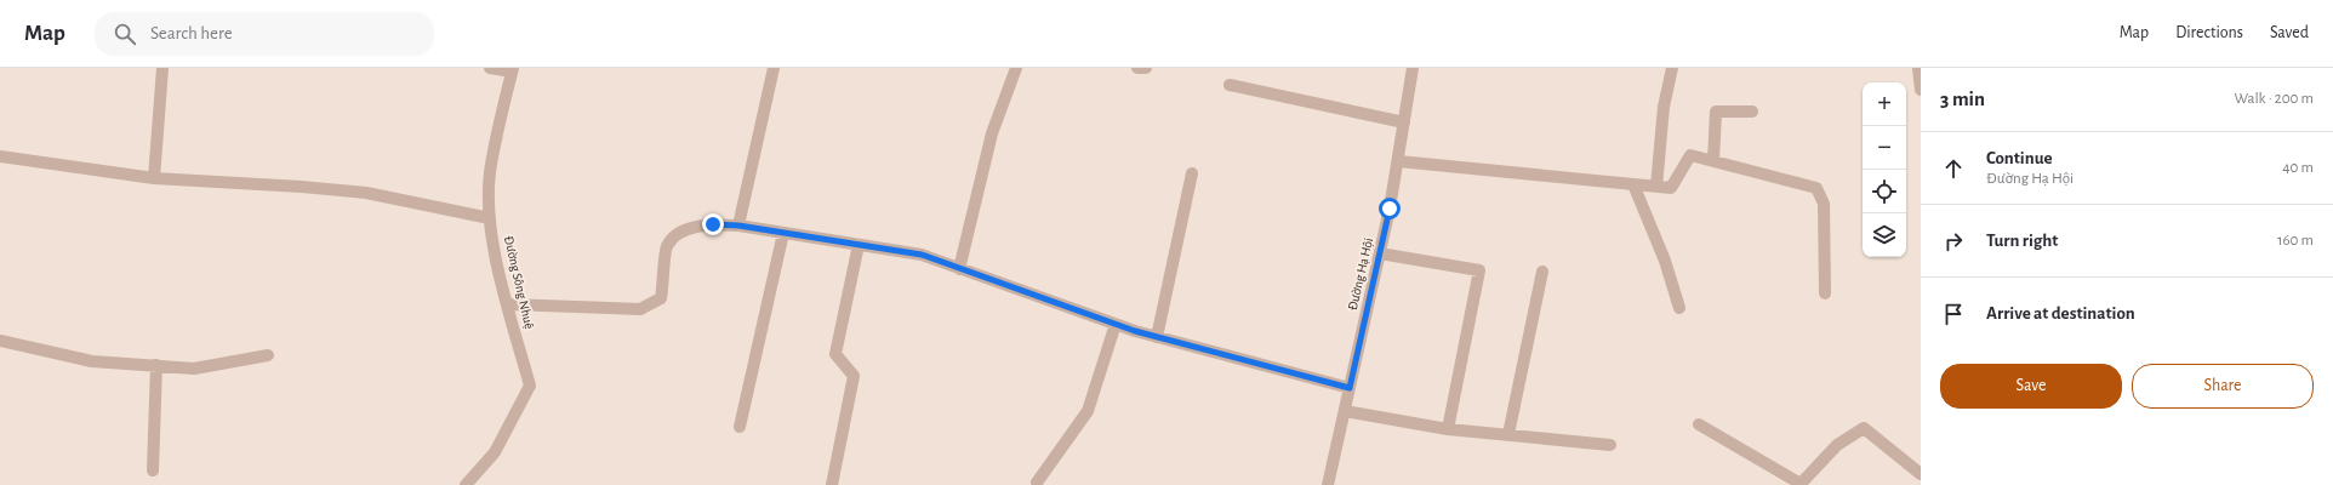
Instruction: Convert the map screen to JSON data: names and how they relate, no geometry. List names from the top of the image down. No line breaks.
{"streets":{"street":["Đường Hạ Hội","Đường Sông Nhuệ"]},"page":{"header":"Map","search":"Search here","nav":["Map","Directions","Saved"],"heading":["3 min","Walk · 200 m"],"map_buttons":["+","−"],"list":[["Continue","Đường Hạ Hội","40 m"],["Turn right","160 m"],"Arrive at destination"],"buttons":["Save","Share"]}}
